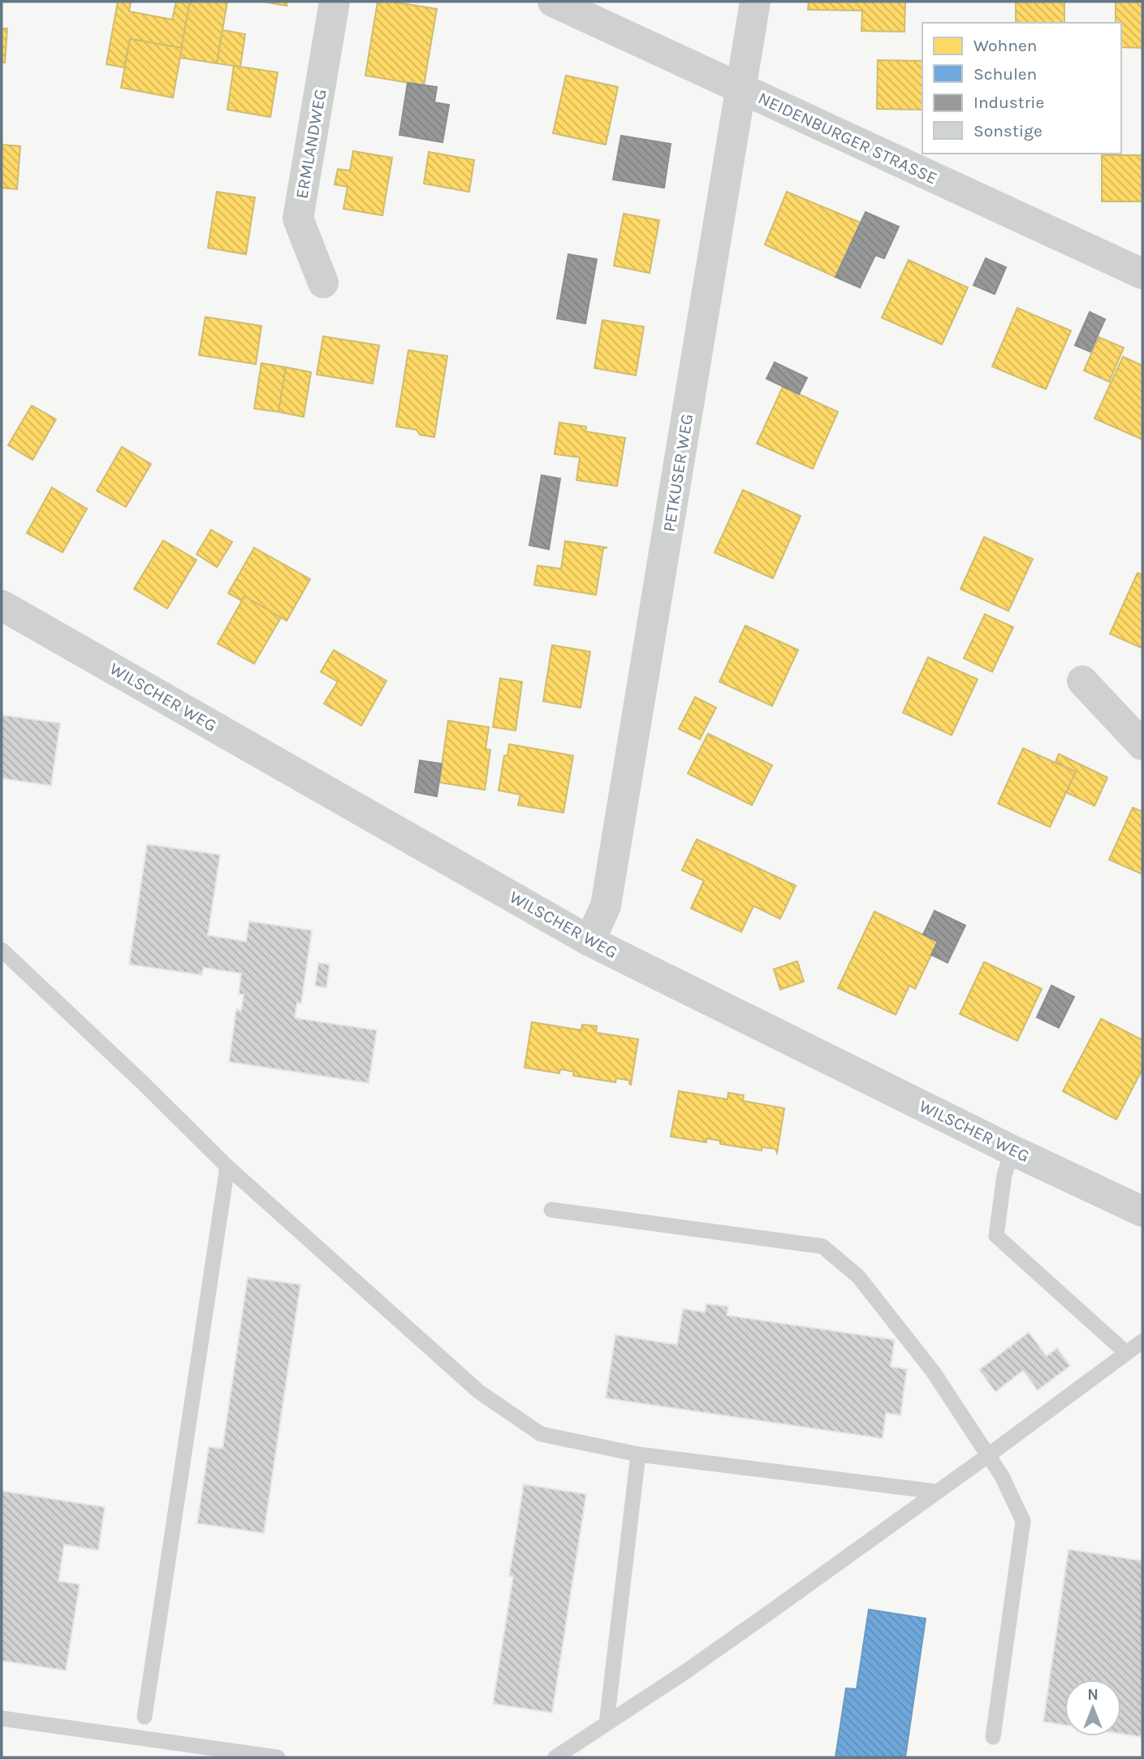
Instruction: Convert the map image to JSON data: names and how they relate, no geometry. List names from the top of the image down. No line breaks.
{"streets":{"street":["NEIDENBURGER STRASSE","ERMLANDWEG","PETKUSER WEG","WILSCHER WEG"]},"crossings":[["NEIDENBURGER STRASSE","PETKUSER WEG"],["PETKUSER WEG","WILSCHER WEG"]],"legend":["Wohnen","Schulen","Industrie","Sonstige"],"north":"top"}
